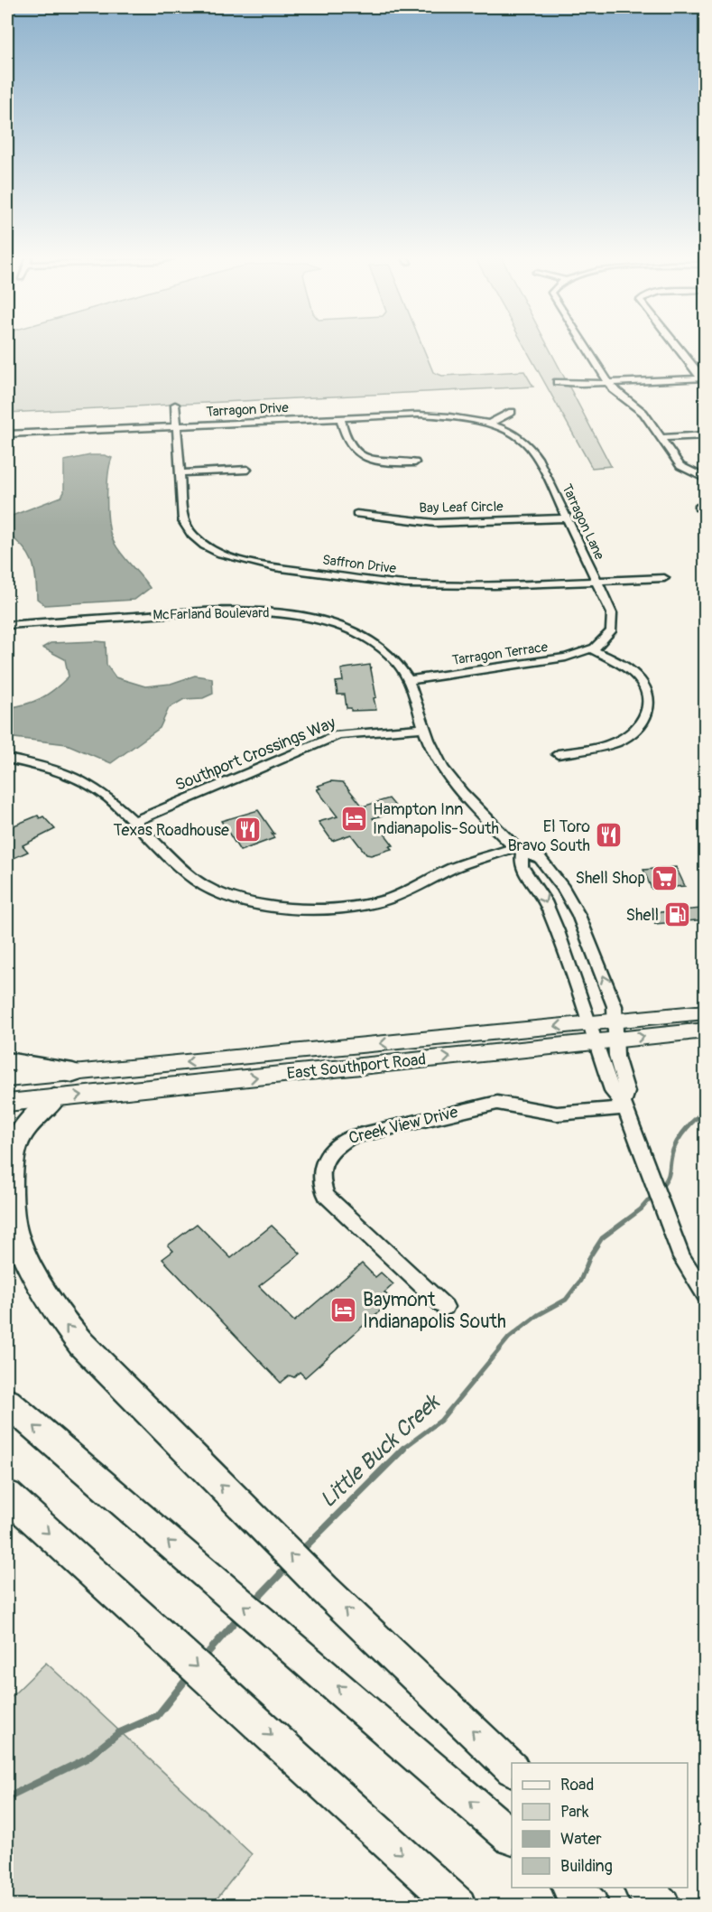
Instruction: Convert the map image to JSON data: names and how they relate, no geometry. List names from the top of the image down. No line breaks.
{"streets":{"main road":["East Southport Road"],"street":["Tarragon Drive","Bay Leaf Circle","Tarragon Lane","Saffron Drive","McFarland Boulevard","Tarragon Terrace","Southport Crossings Way","Creek View Drive"]},"crossings":[["Tarragon Drive","Tarragon Lane"],["Tarragon Drive","Saffron Drive"],["Bay Leaf Circle","Tarragon Lane"],["Tarragon Lane","Saffron Drive"],["Tarragon Lane","Tarragon Terrace"],["McFarland Boulevard","Tarragon Terrace"],["McFarland Boulevard","Southport Crossings Way"],["McFarland Boulevard","East Southport Road"],["McFarland Boulevard","Creek View Drive"]],"water":["Little Buck Creek"],"places":{"hotel":["Hampton Inn Indianapolis-South","Baymont Indianapolis South"],"restaurant":["Texas Roadhouse","El Toro Bravo South"],"supermarket":["Shell Shop"],"fuel station":["Shell"]},"legend":["Road","Park","Water","Building"]}
